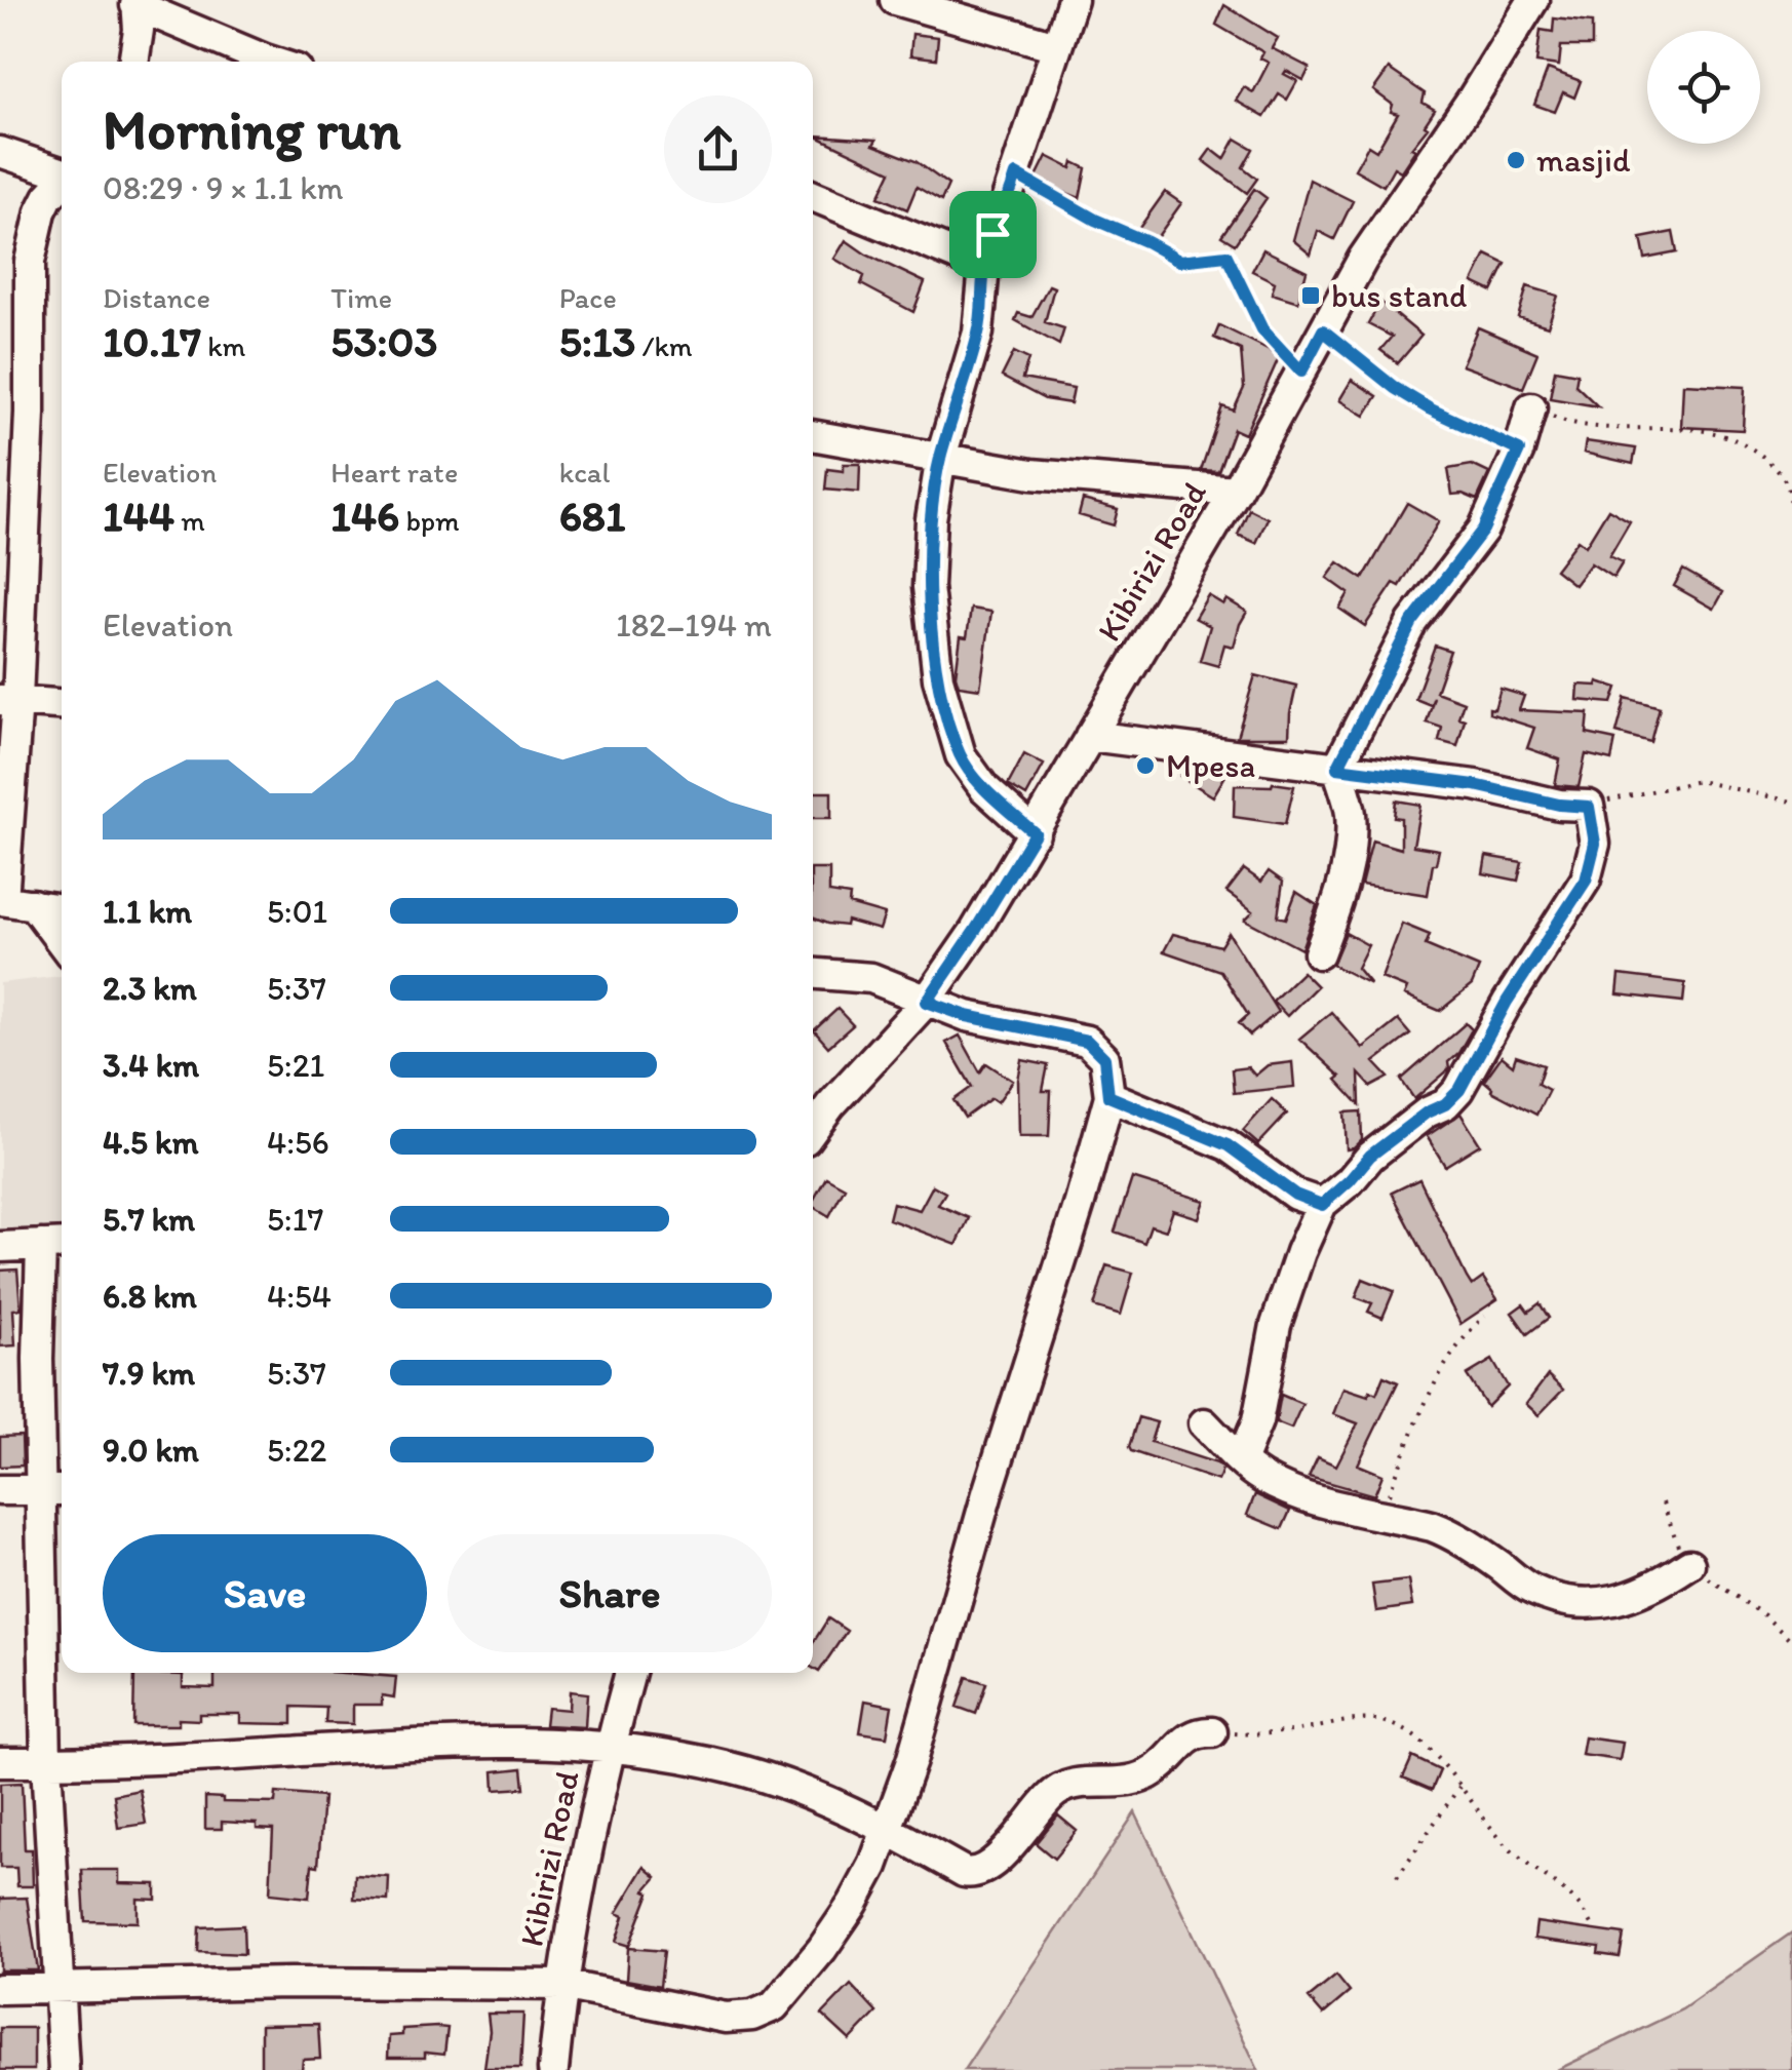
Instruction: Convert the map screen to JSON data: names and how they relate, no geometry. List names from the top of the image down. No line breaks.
{"streets":{"street":["Kibirizi Road"]},"places":{"other":["masjid","Mpesa"],"transit":["bus stand"]},"page":{"heading":["Morning run","08:29 · 9 × 1.1 km"],"stats":[["Distance","10.17 km"],["Time","53:03"],["Pace","5:13 /km"],["Elevation","144 m"],["Heart rate","146 bpm"],["kcal","681"]],"chart":["Elevation","182–194 m"],"list":[{"name":"1.1 km","note":"5:01"},{"name":"2.3 km","note":"5:37"},{"name":"3.4 km","note":"5:21"},{"name":"4.5 km","note":"4:56"},{"name":"5.7 km","note":"5:17"},{"name":"6.8 km","note":"4:54"},{"name":"7.9 km","note":"5:37"},{"name":"9.0 km","note":"5:22"}],"buttons":["Save","Share"]}}
